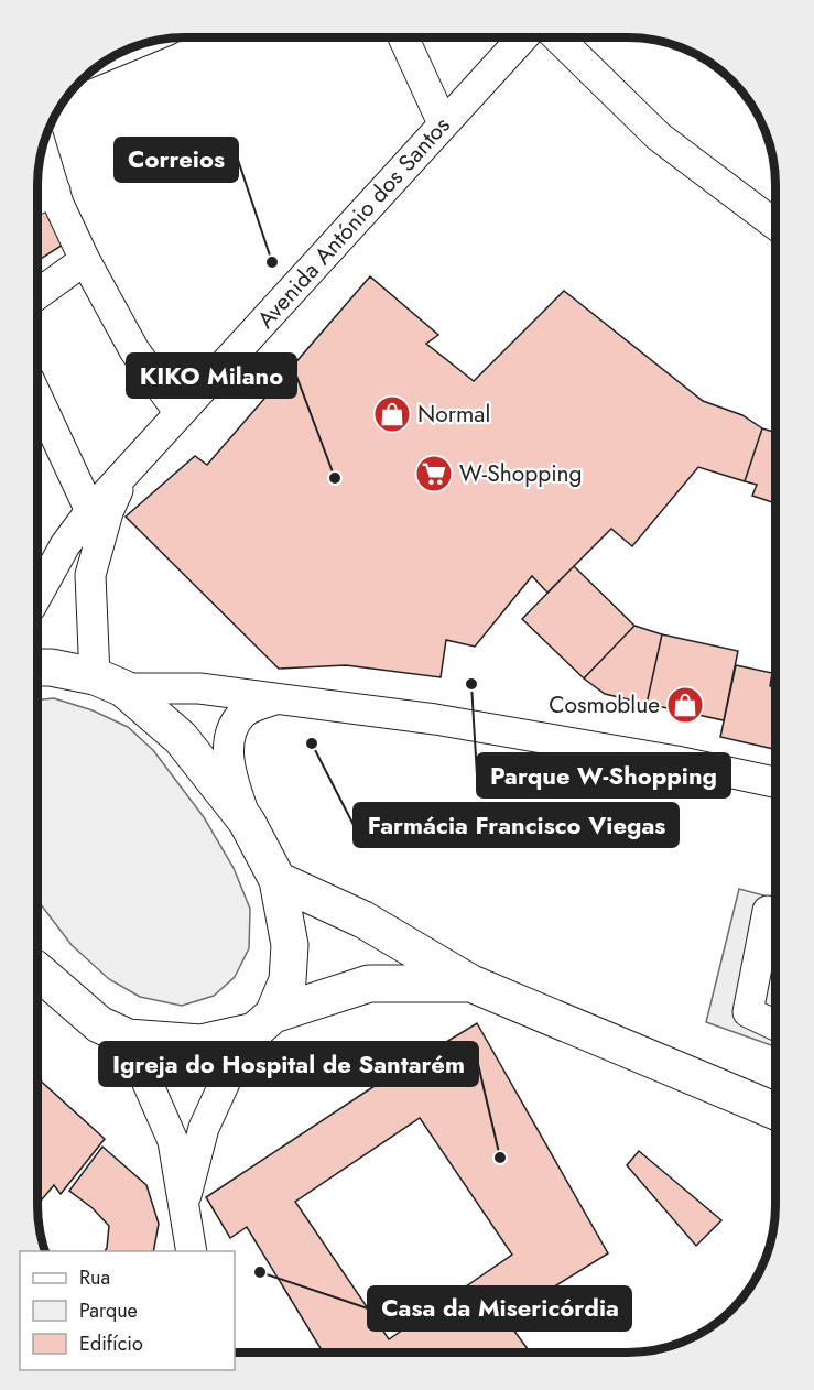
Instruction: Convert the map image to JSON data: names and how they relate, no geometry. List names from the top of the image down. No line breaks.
{"streets":{"street":["Avenida António dos Santos"]},"places":{"other":["Correios","KIKO Milano","Parque W-Shopping","Farmácia Francisco Viegas","Igreja do Hospital de Santarém","Casa da Misericórdia"],"shop":["Normal","Cosmoblue"],"supermarket":["W-Shopping"]},"legend":["Rua","Parque","Edifício"]}
